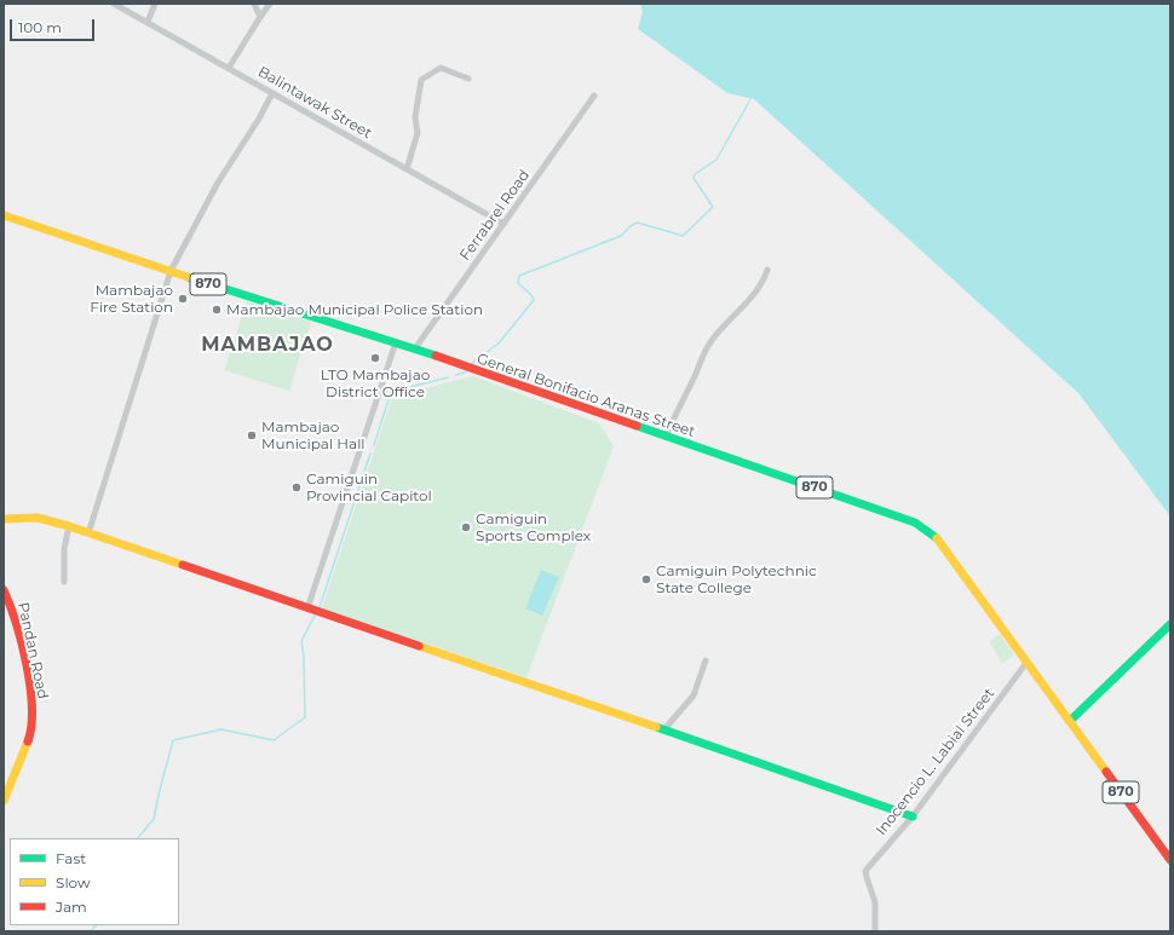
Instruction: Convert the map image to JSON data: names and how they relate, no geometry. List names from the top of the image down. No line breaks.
{"streets":{"main road":["870","General Bonifacio Aranas Street","Pandan Road"],"street":["Balintawak Street","Ferrabrel Road","Inocencio L. Labial Street"]},"crossings":[["Balintawak Street","Ferrabrel Road"],["Ferrabrel Road","General Bonifacio Aranas Street"],["870","General Bonifacio Aranas Street"],["General Bonifacio Aranas Street","Inocencio L. Labial Street"]],"districts":["MAMBAJAO"],"places":["Mambajao Fire Station","Mambajao Municipal Police Station","LTO Mambajao District Office","Mambajao Municipal Hall","Camiguin Provincial Capitol","Camiguin Sports Complex","Camiguin Polytechnic State College"],"legend":["Fast","Slow","Jam"],"scale_bar":"100 m"}
